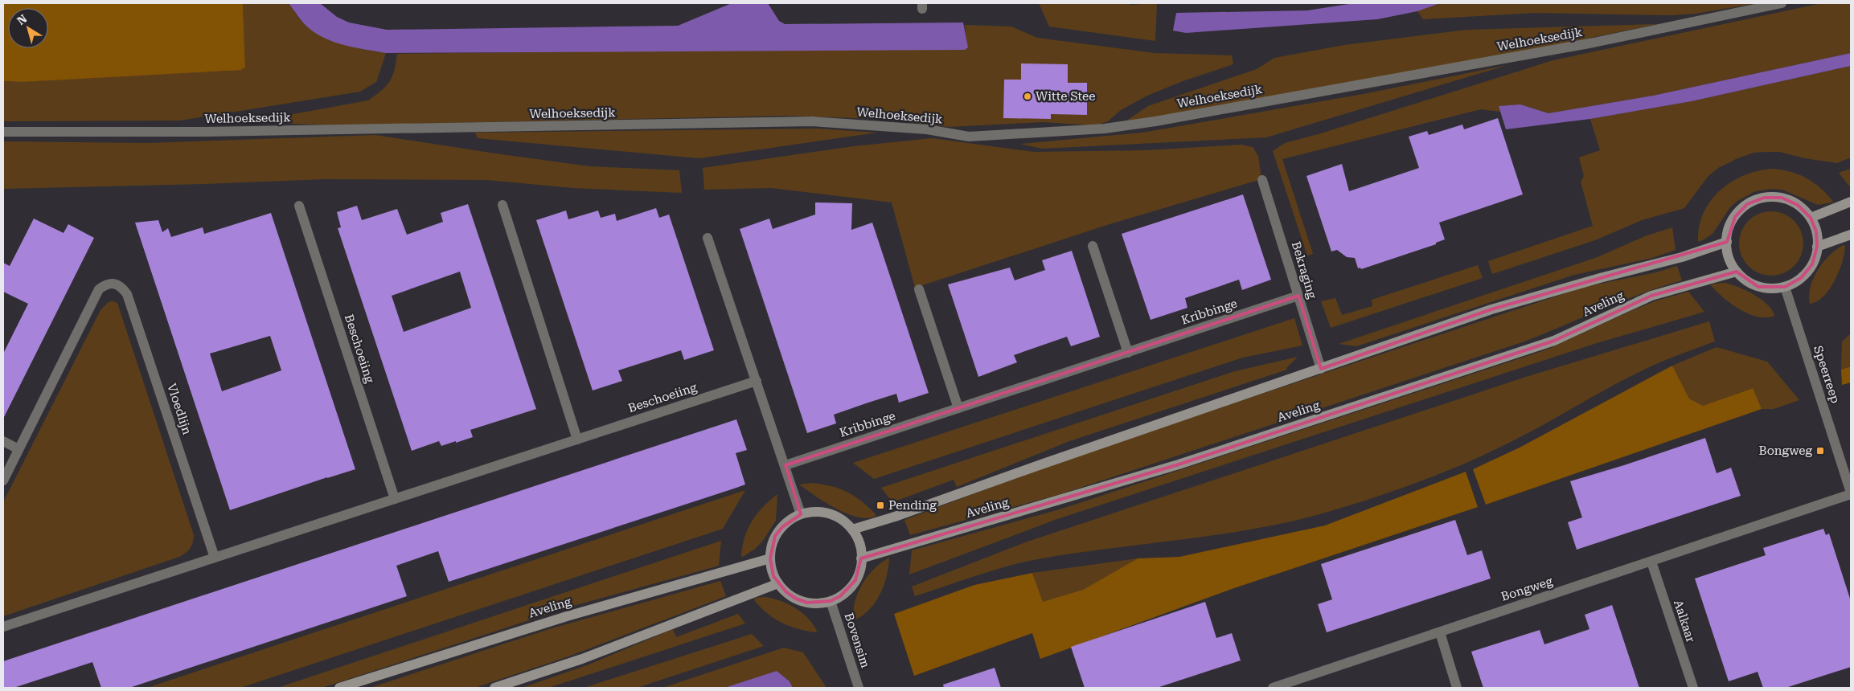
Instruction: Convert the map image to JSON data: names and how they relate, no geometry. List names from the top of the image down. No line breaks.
{"streets":{"main road":["Aveling"],"street":["Welhoeksedijk","Bekraging","Kribbinge","Beschoeiing","Speerreep","Vloedlijn","Bongweg","Aalkaar","Bovensim"]},"crossings":[["Bekraging","Aveling"],["Bekraging","Kribbinge"],["Aveling","Speerreep"],["Aveling","Bovensim"],["Beschoeiing","Vloedlijn"],["Speerreep","Bongweg"],["Bongweg","Aalkaar"]],"places":{"other":["Witte Stee"],"transit":["Bongweg","Pending"]},"north":"top left"}
